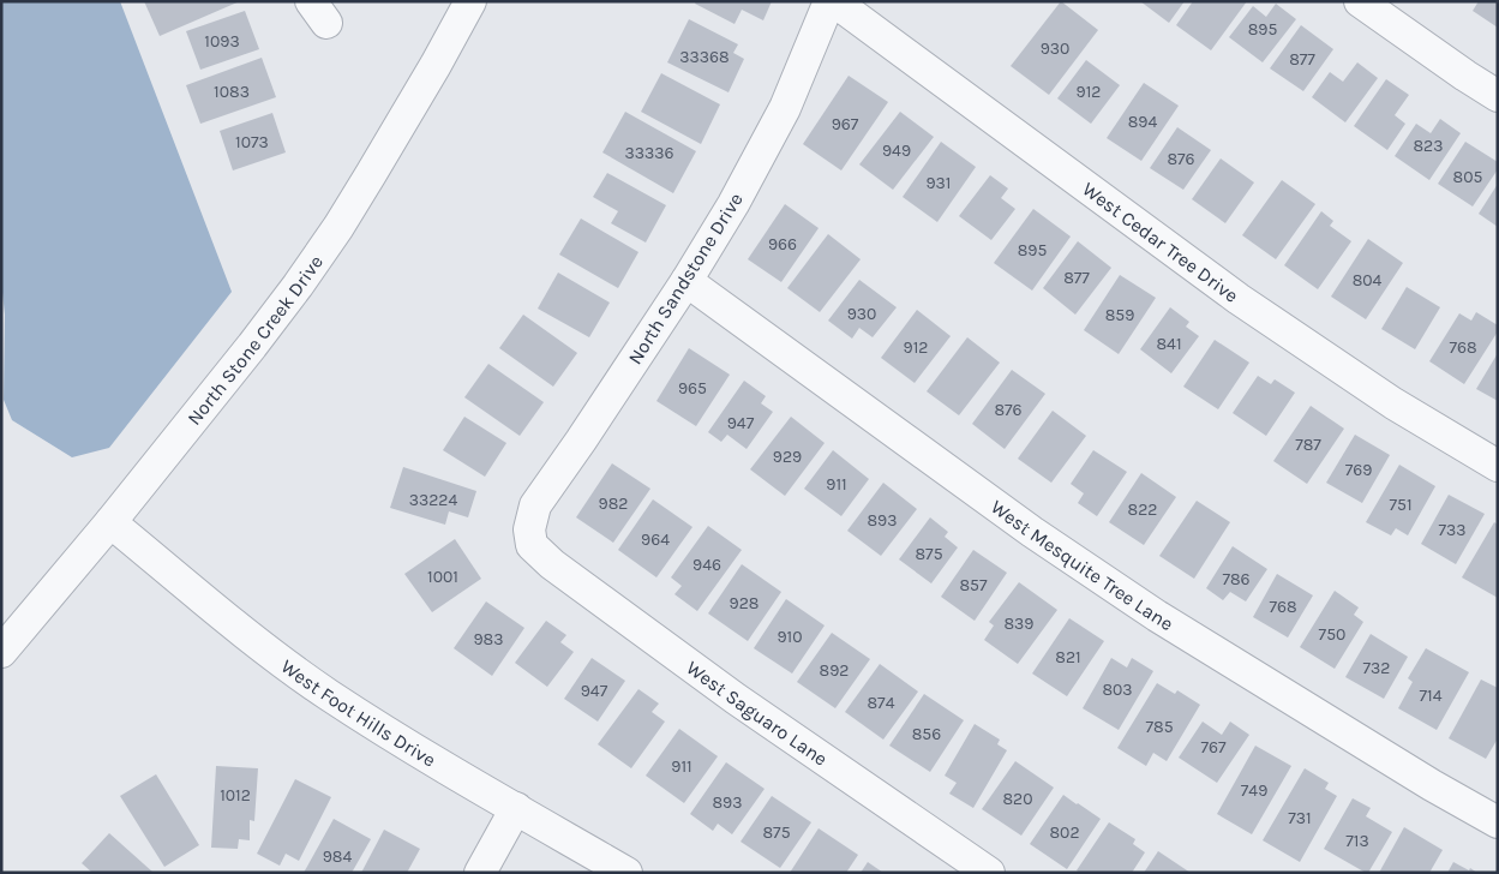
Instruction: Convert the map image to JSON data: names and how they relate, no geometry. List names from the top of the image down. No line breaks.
{"streets":{"street":["West Cedar Tree Drive","North Sandstone Drive","North Stone Creek Drive","West Mesquite Tree Lane","West Foot Hills Drive","West Saguaro Lane"]},"crossings":[["North Sandstone Drive","West Mesquite Tree Lane"],["North Sandstone Drive","West Saguaro Lane"],["North Stone Creek Drive","West Foot Hills Drive"]],"house_numbers":["895","1093","930","33368","877","1083","912","894","967","1073","823","949","33336","876","805","931","966","895","877","804","930","859","841","912","768","965","876","947","787","929","769","911","33224","982","751","822","893","733","964","875","946","1001","786","857","928","768","839","750","910","983","821","732","892","803","947","714","874","785","856","767","911","749","1012","820","893","731","875","802","713","984"]}
